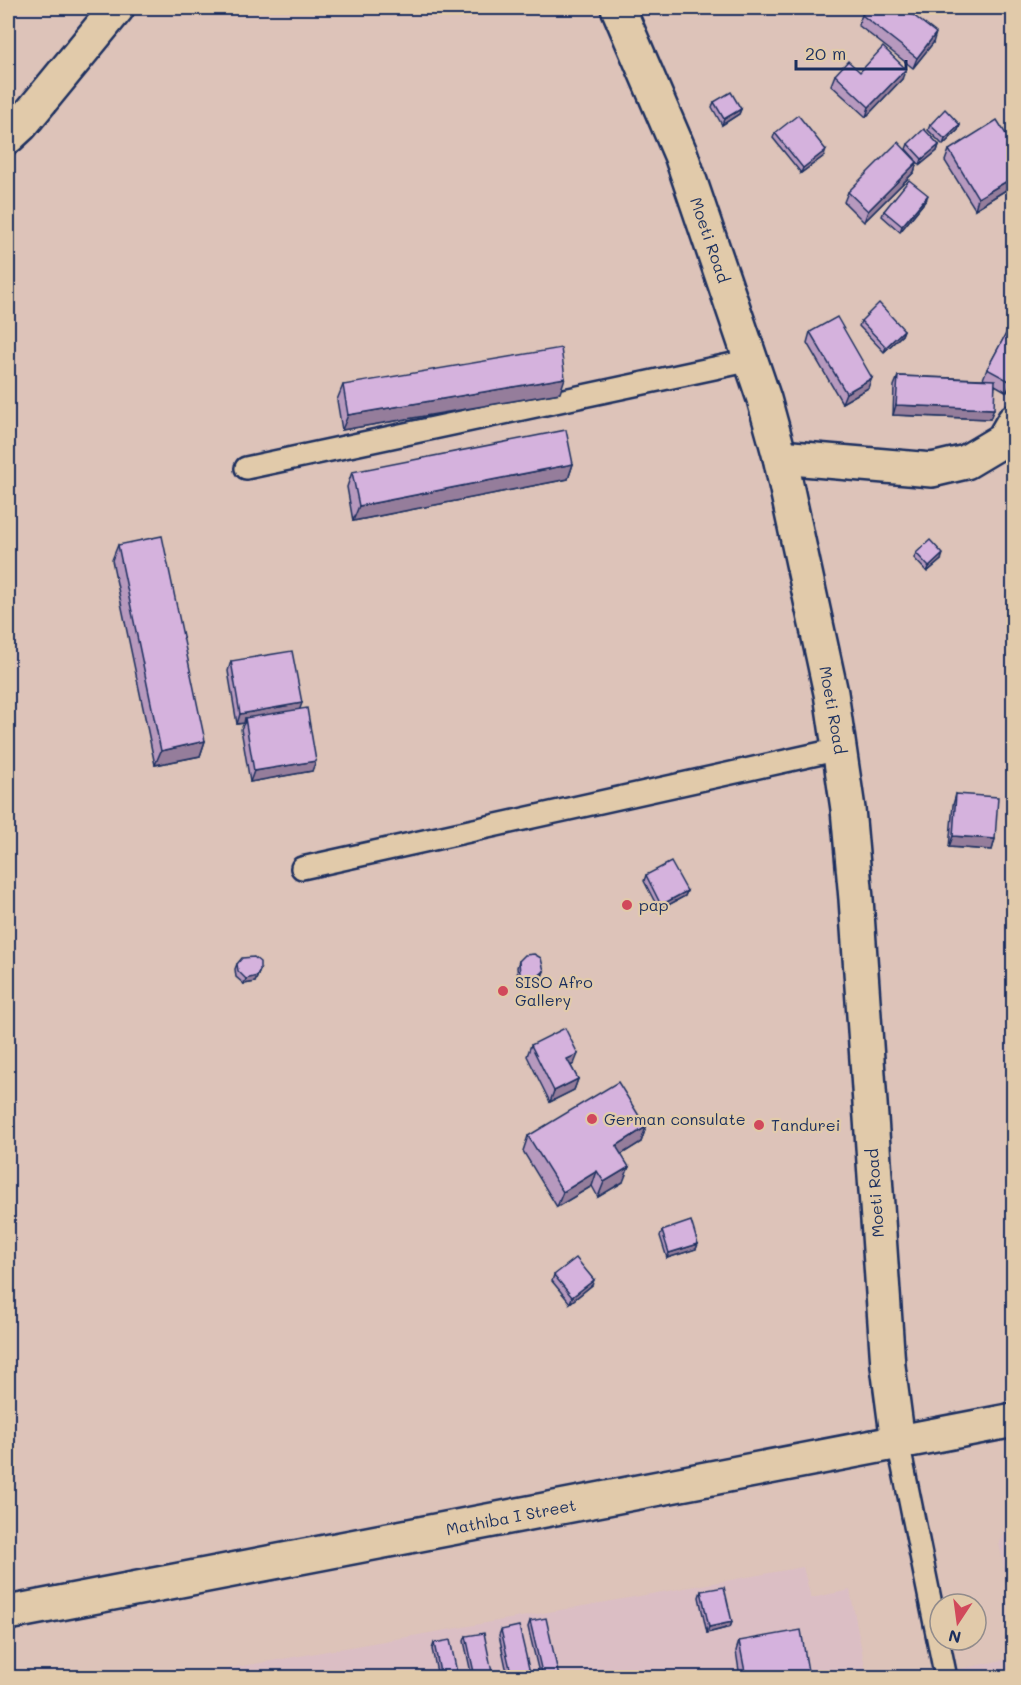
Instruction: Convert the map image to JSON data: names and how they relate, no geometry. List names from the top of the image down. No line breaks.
{"streets":{"street":["Moeti Road","Mathiba I Street"]},"crossings":[["Moeti Road","Mathiba I Street"]],"places":["pap","SISO Afro Gallery","German consulate","Tandurei"],"scale_bar":"20 m","north":"bottom"}
